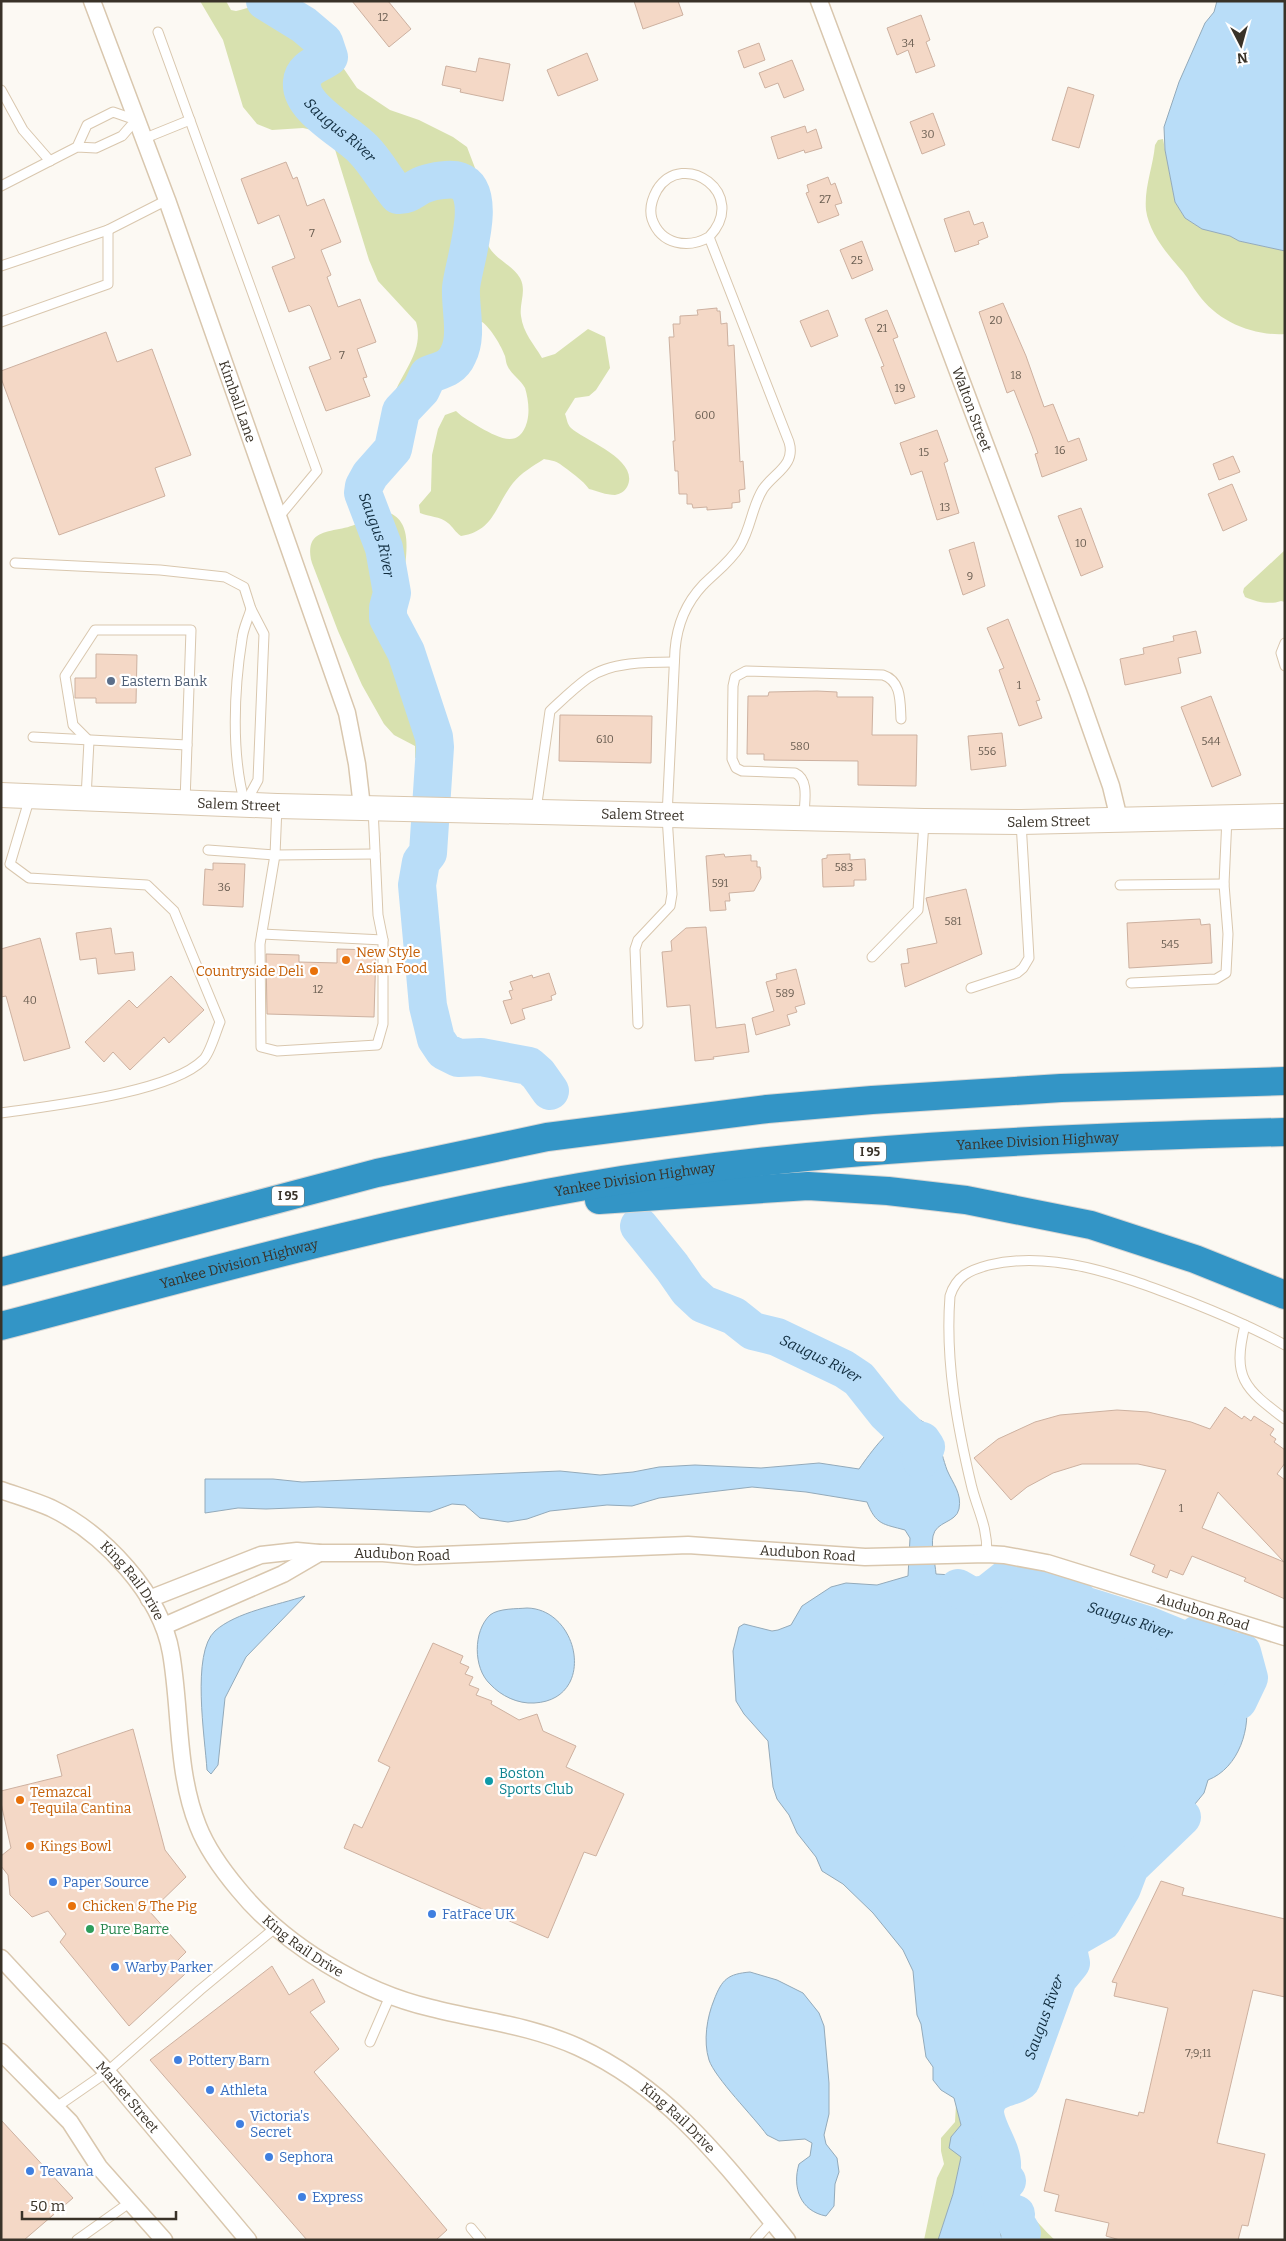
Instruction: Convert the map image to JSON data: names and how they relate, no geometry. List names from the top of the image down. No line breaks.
{"streets":{"highway":["Yankee Division Highway","I 95"],"main road":["Salem Street"],"street":["Kimball Lane","Walton Street","Audubon Road","King Rail Drive","Market Street"]},"crossings":[["Kimball Lane","Salem Street"],["Walton Street","Salem Street"],["Audubon Road","King Rail Drive"]],"water":["Saugus River"],"places":["Eastern Bank","New Style Asian Food","Countryside Deli","Boston Sports Club","Temazcal Tequila Cantina","Kings Bowl","Paper Source","Chicken & The Pig","FatFace UK","Pure Barre","Warby Parker","Pottery Barn","Athleta","Victoria's Secret","Sephora","Teavana","Express"],"house_numbers":["12","34","30","27","7","25","20","21","7","18","19","600","16","15","13","10","9","1","610","544","580","556","583","591","36","581","545","12","589","40","1","7;9;11"],"scale_bar":"50 m","north":"bottom"}
